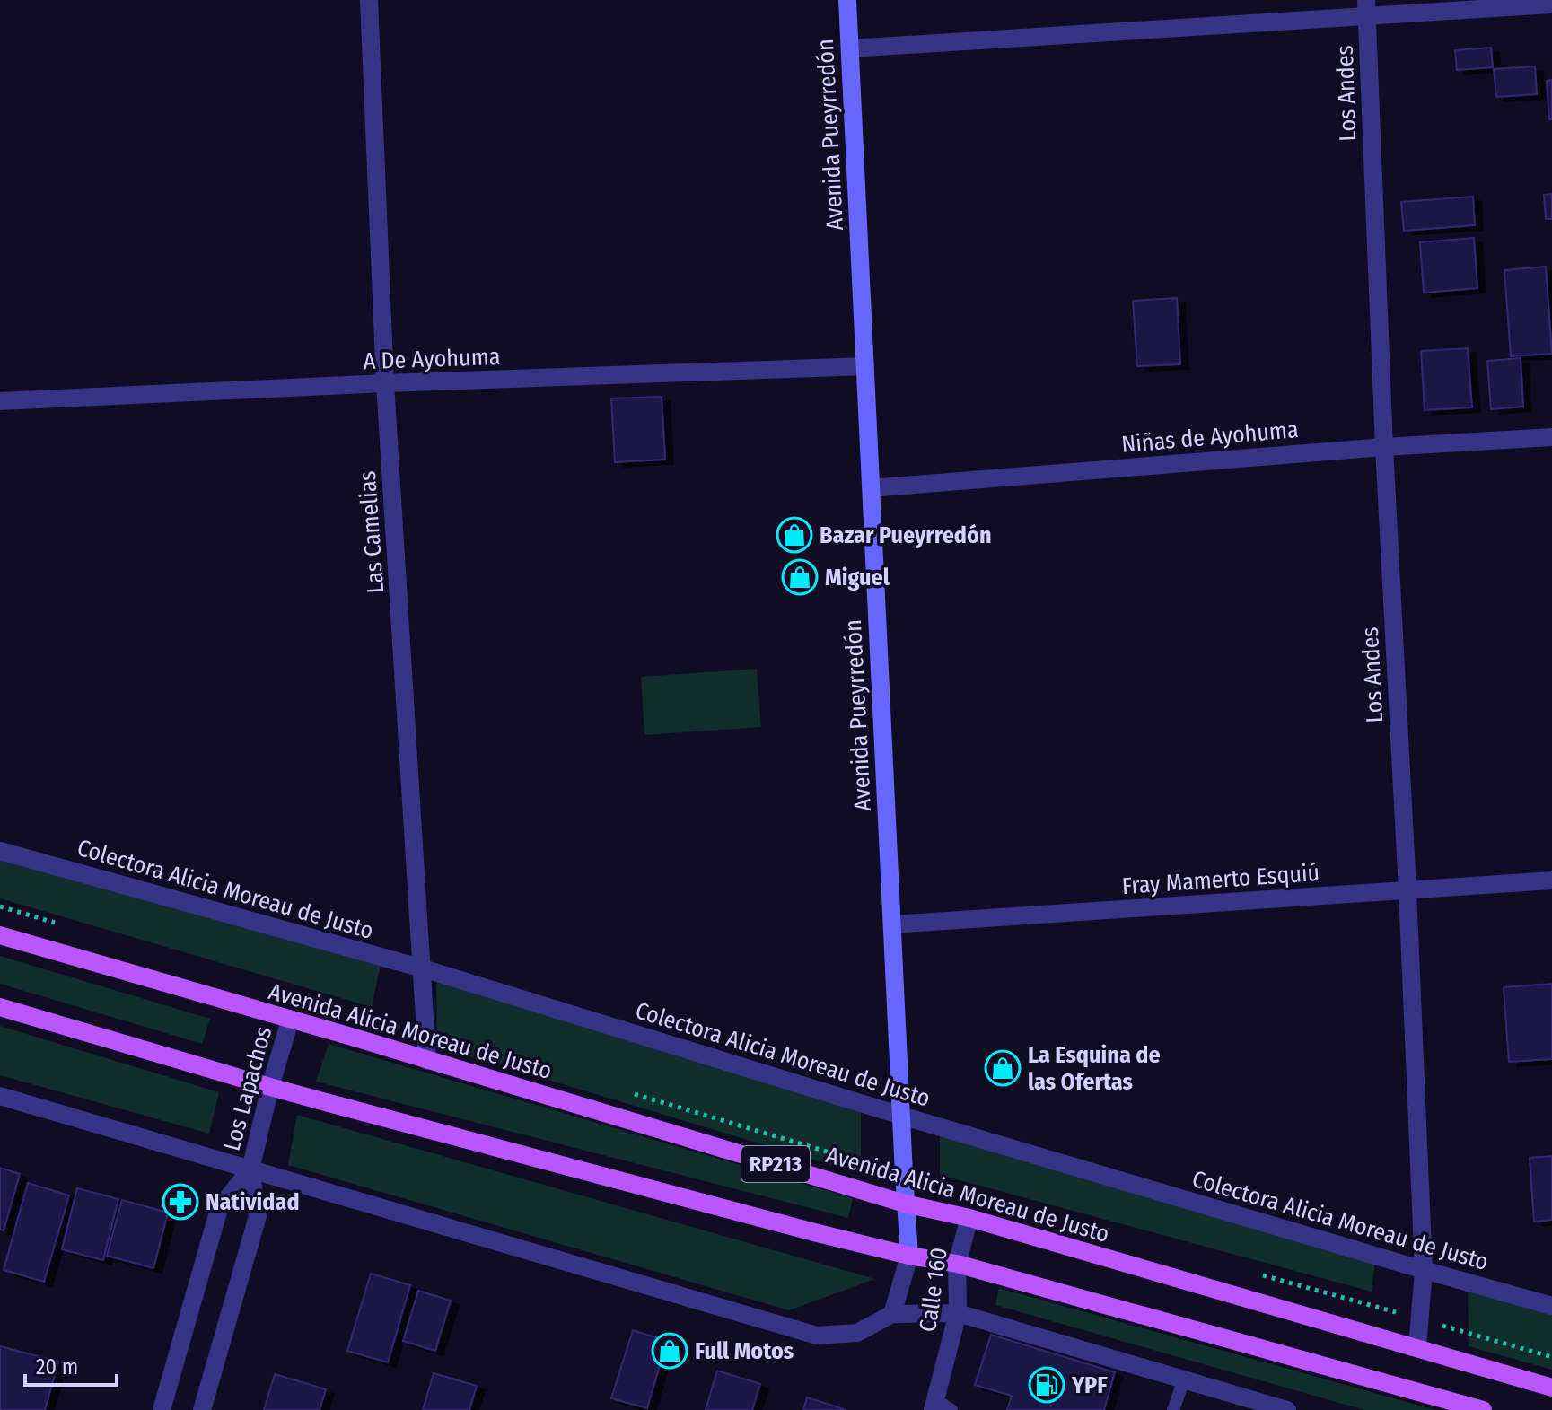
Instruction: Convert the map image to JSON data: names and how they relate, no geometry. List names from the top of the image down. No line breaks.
{"streets":{"main road":["Avenida Pueyrredón","Avenida Alicia Moreau de Justo","RP213"],"street":["Los Andes","A De Ayohuma","Niñas de Ayohuma","Las Camelias","Fray Mamerto Esquiú","Colectora Alicia Moreau de Justo","Los Lapachos","Calle 160"]},"crossings":[["Los Andes","Niñas de Ayohuma"],["Los Andes","Fray Mamerto Esquiú"],["Los Andes","Colectora Alicia Moreau de Justo"],["Los Andes","Avenida Alicia Moreau de Justo"],["Avenida Pueyrredón","A De Ayohuma"],["Avenida Pueyrredón","Niñas de Ayohuma"],["Avenida Pueyrredón","Fray Mamerto Esquiú"],["Avenida Pueyrredón","Colectora Alicia Moreau de Justo"],["Avenida Pueyrredón","Avenida Alicia Moreau de Justo"],["Avenida Pueyrredón","RP213"],["A De Ayohuma","Las Camelias"],["Las Camelias","Colectora Alicia Moreau de Justo"],["Las Camelias","Avenida Alicia Moreau de Justo"],["Avenida Alicia Moreau de Justo","Los Lapachos"],["Avenida Alicia Moreau de Justo","Calle 160"],["Los Lapachos","RP213"],["RP213","Calle 160"]],"places":{"shop":["Bazar Pueyrredón","Miguel","La Esquina de las Ofertas","Full Motos"],"pharmacy":["Natividad"],"fuel station":["YPF"]},"scale_bar":"20 m"}
